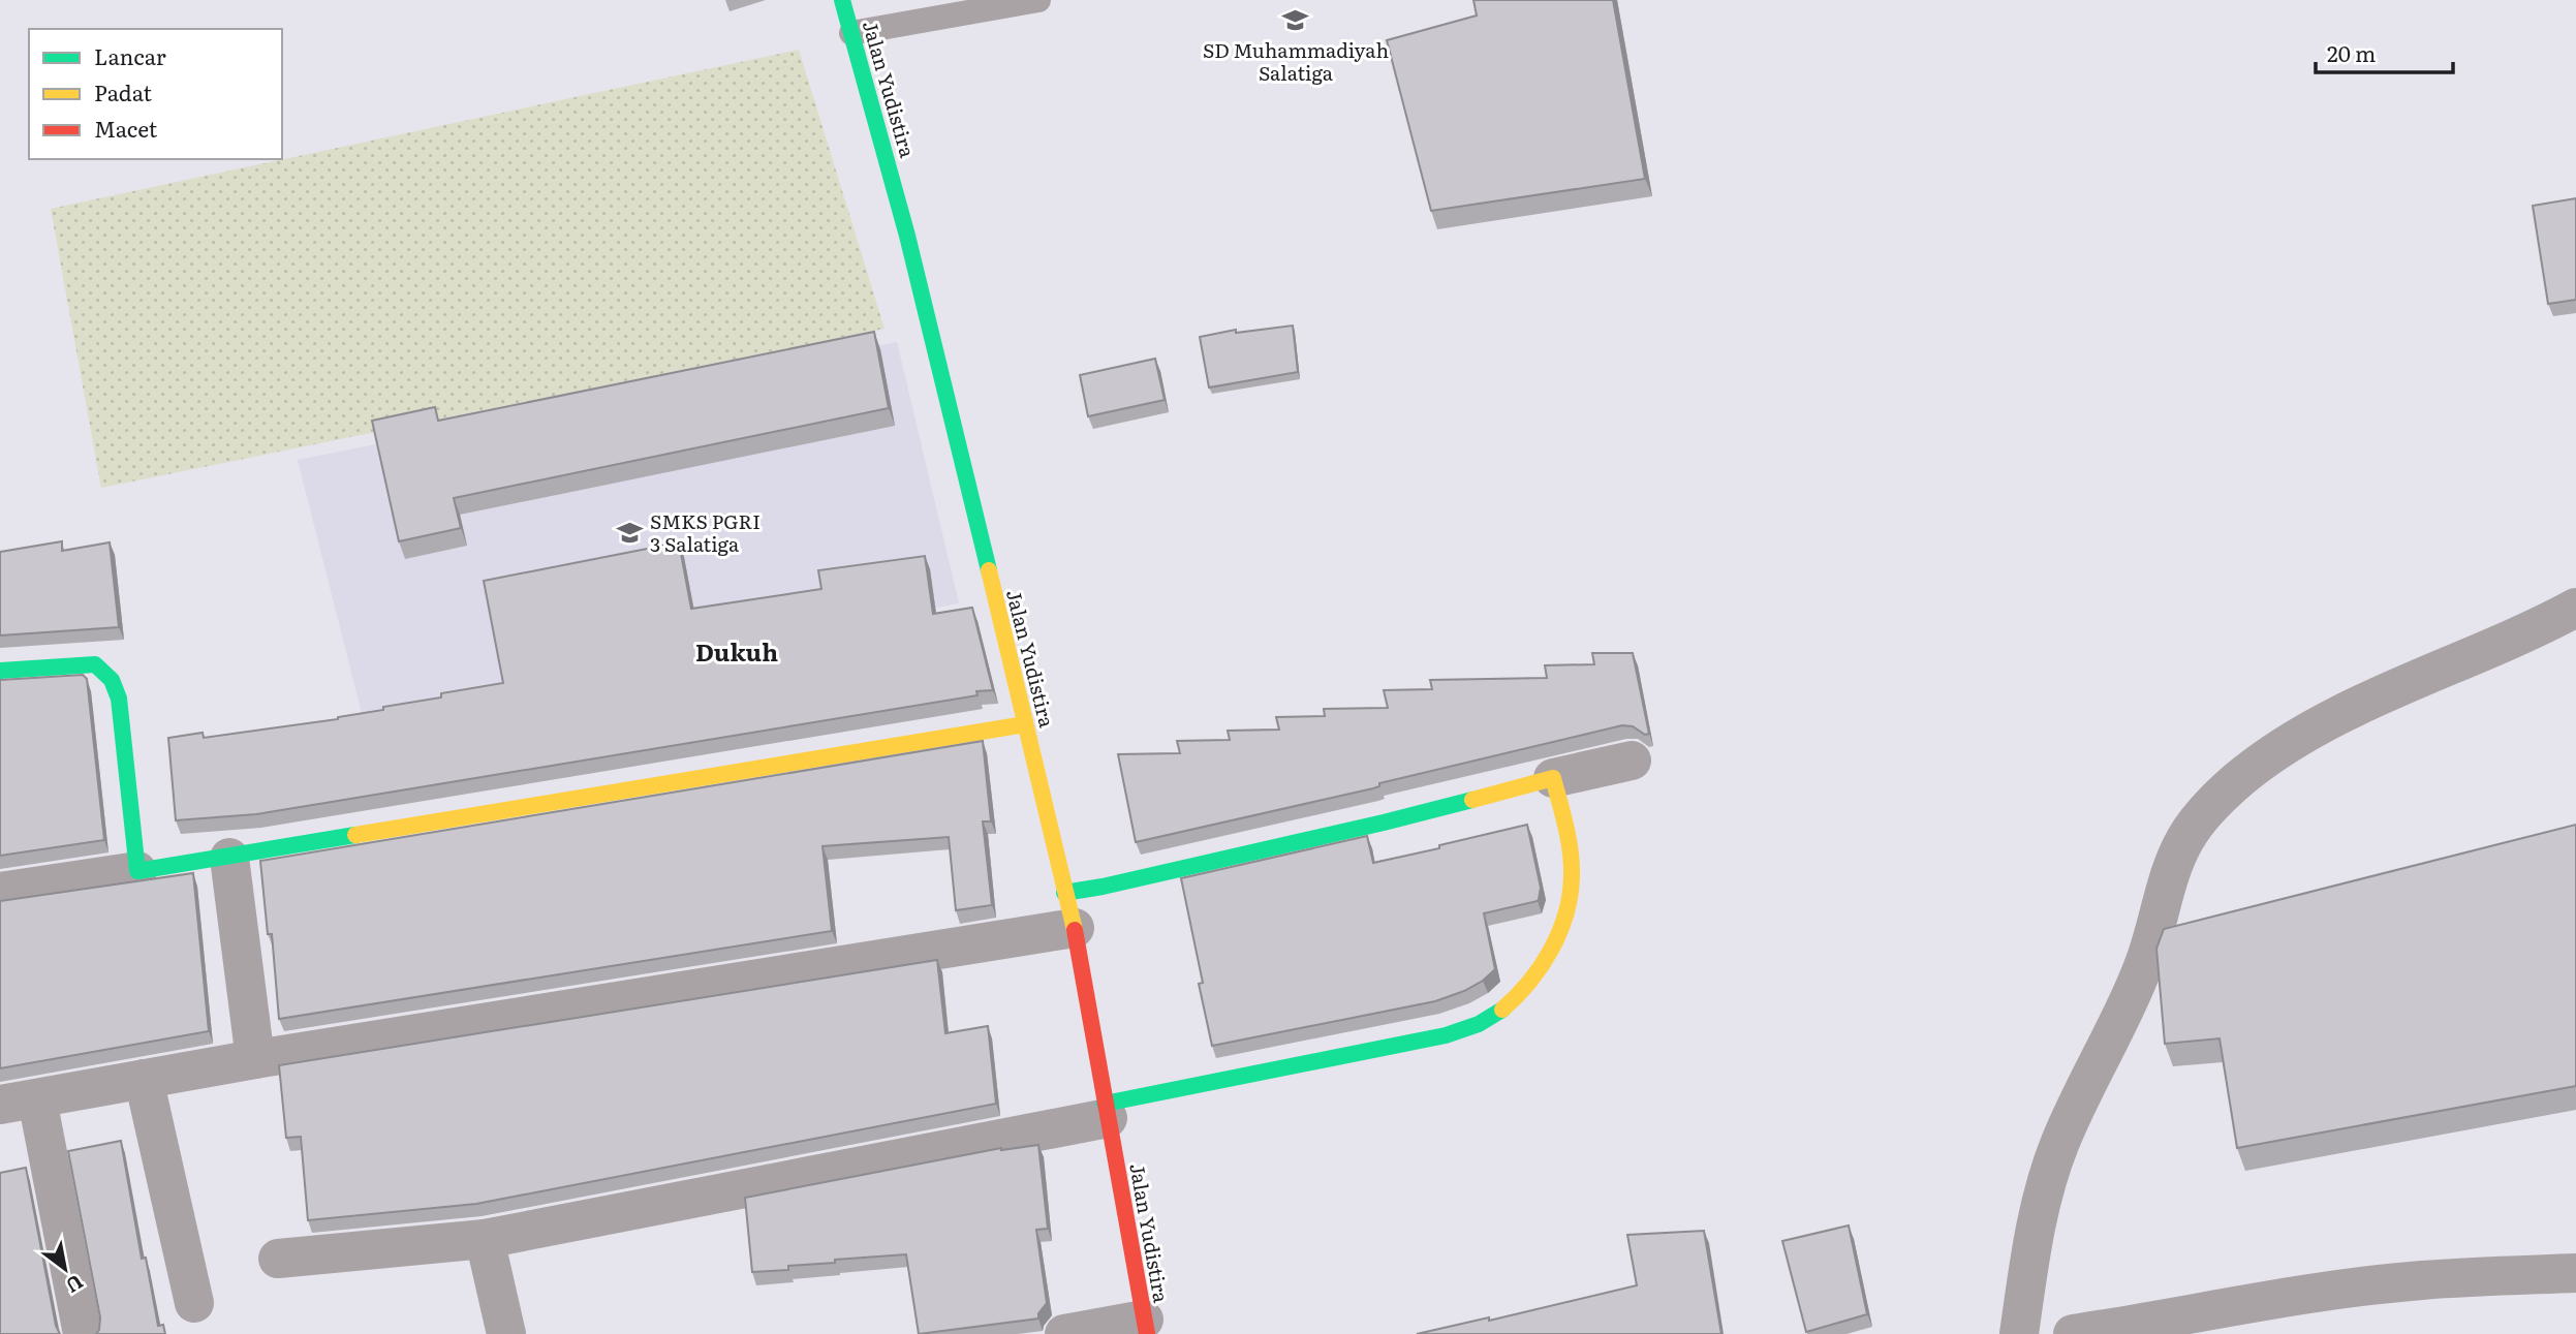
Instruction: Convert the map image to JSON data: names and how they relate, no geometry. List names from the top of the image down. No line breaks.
{"streets":{"street":["Jalan Yudistira"]},"districts":["Dukuh"],"places":{"school or university":["SD Muhammadiyah Salatiga","SMKS PGRI 3 Salatiga"]},"legend":["Lancar","Padat","Macet"],"scale_bar":"20 m","north":"bottom right"}
